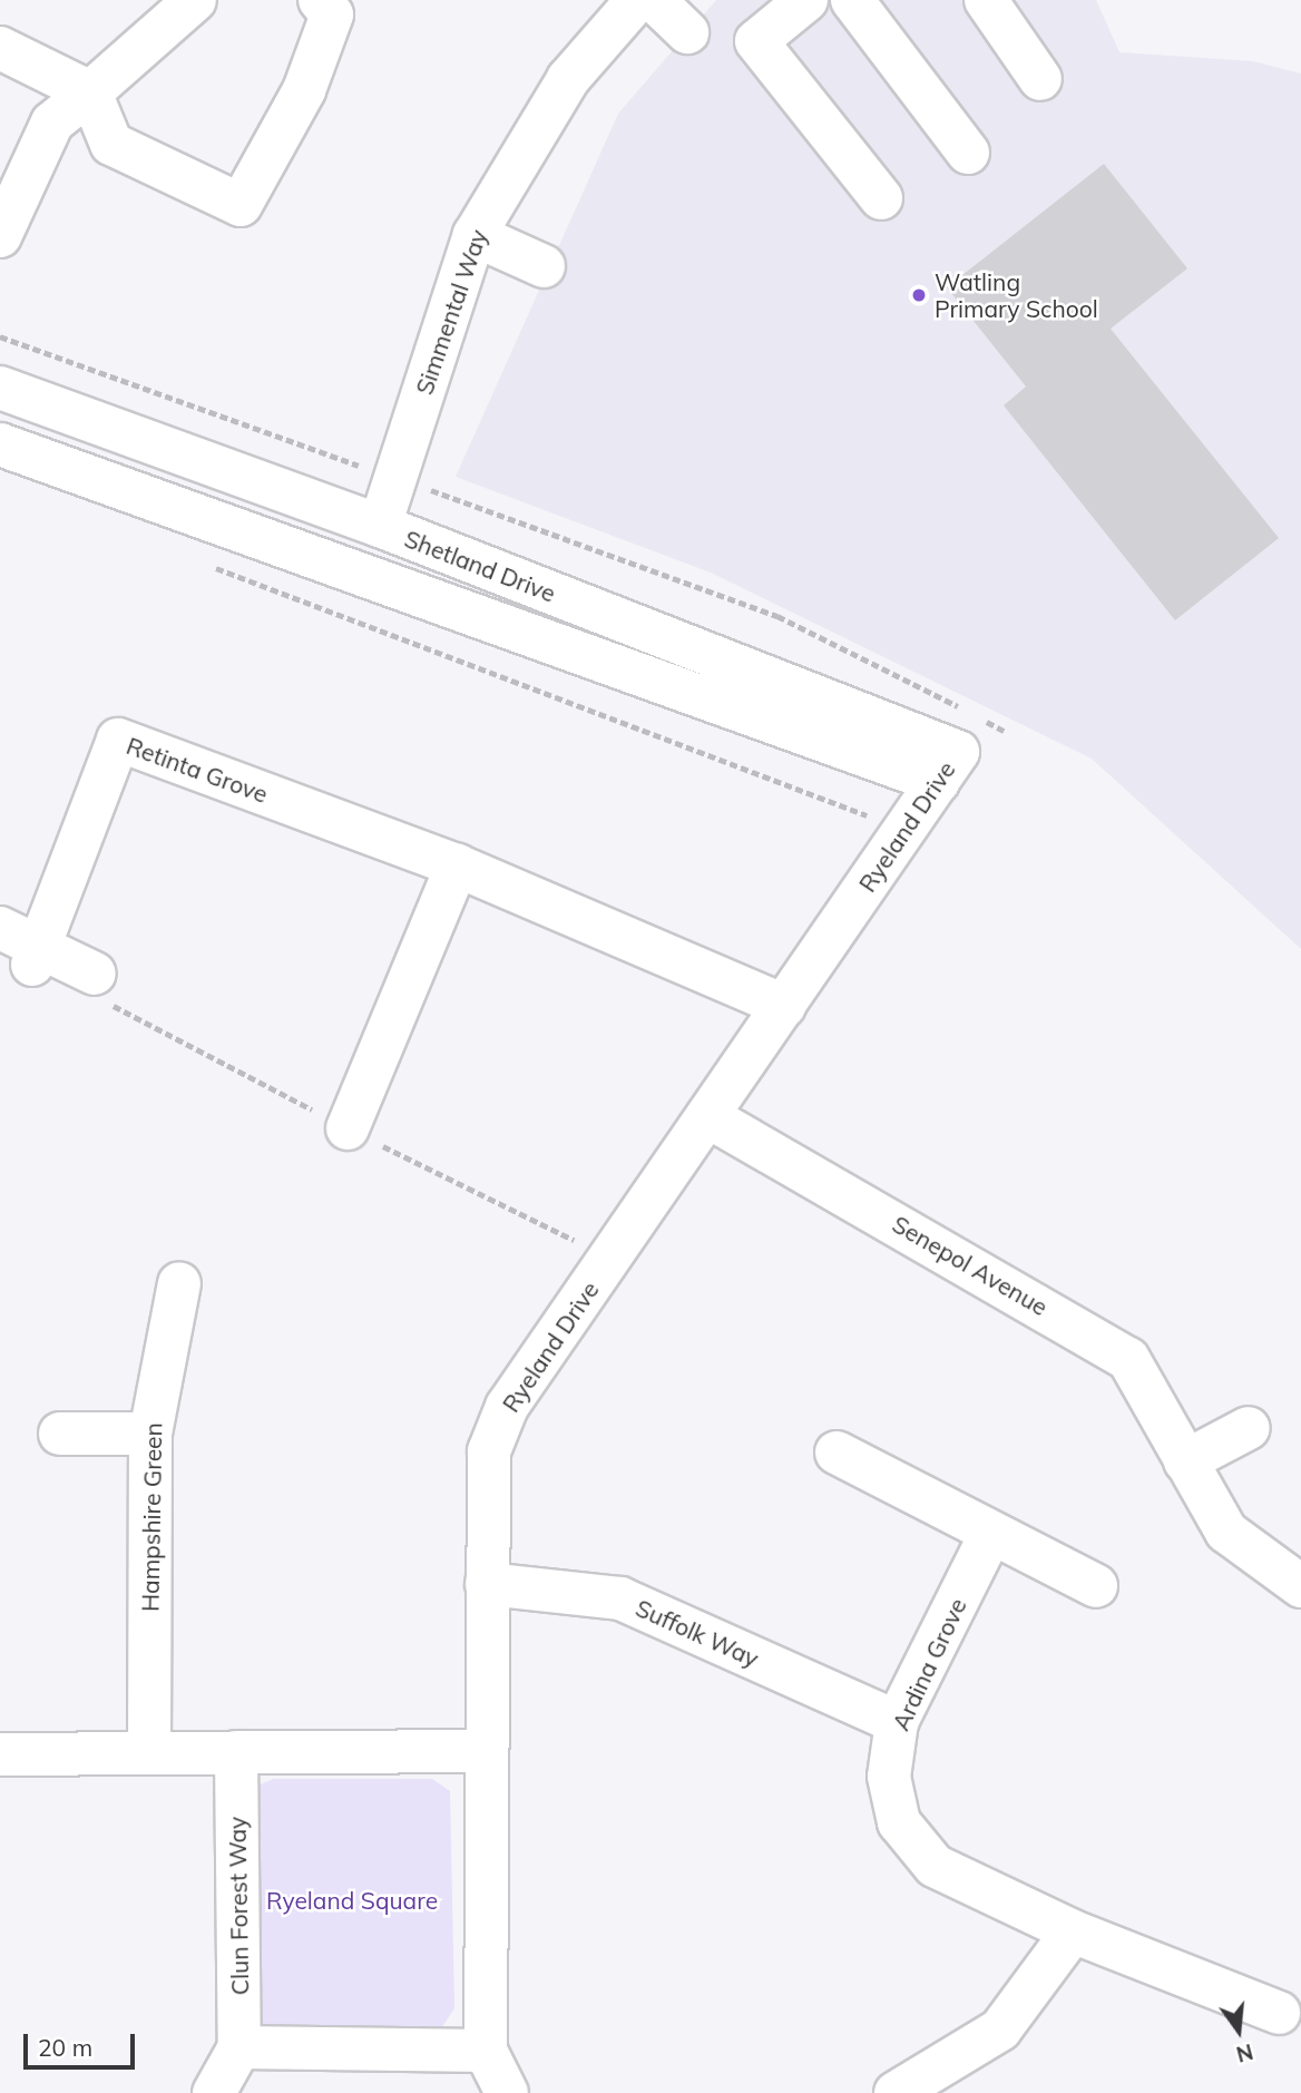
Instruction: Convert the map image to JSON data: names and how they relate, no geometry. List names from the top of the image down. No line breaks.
{"streets":{"street":["Simmental Way","Shetland Drive","Retinta Grove","Ryeland Drive","Senepol Avenue","Hampshire Green","Suffolk Way","Ardina Grove","Clun Forest Way"]},"crossings":[["Simmental Way","Shetland Drive"],["Shetland Drive","Ryeland Drive"],["Retinta Grove","Ryeland Drive"],["Ryeland Drive","Senepol Avenue"],["Ryeland Drive","Suffolk Way"],["Suffolk Way","Ardina Grove"]],"parks":["Ryeland Square"],"places":["Watling Primary School"],"scale_bar":"20 m","north":"bottom"}
